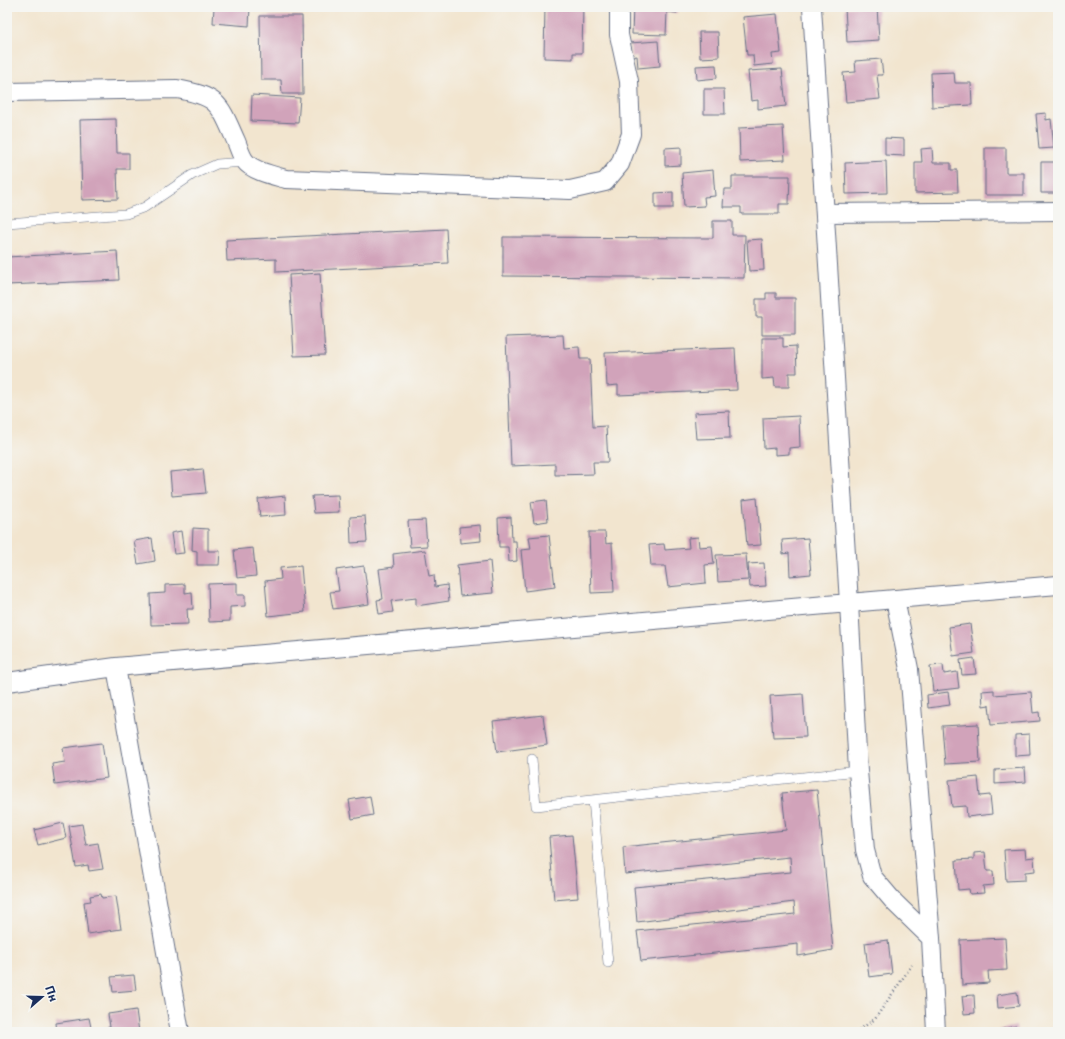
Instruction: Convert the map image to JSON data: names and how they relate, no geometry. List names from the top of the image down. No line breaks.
{"north":"right"}
